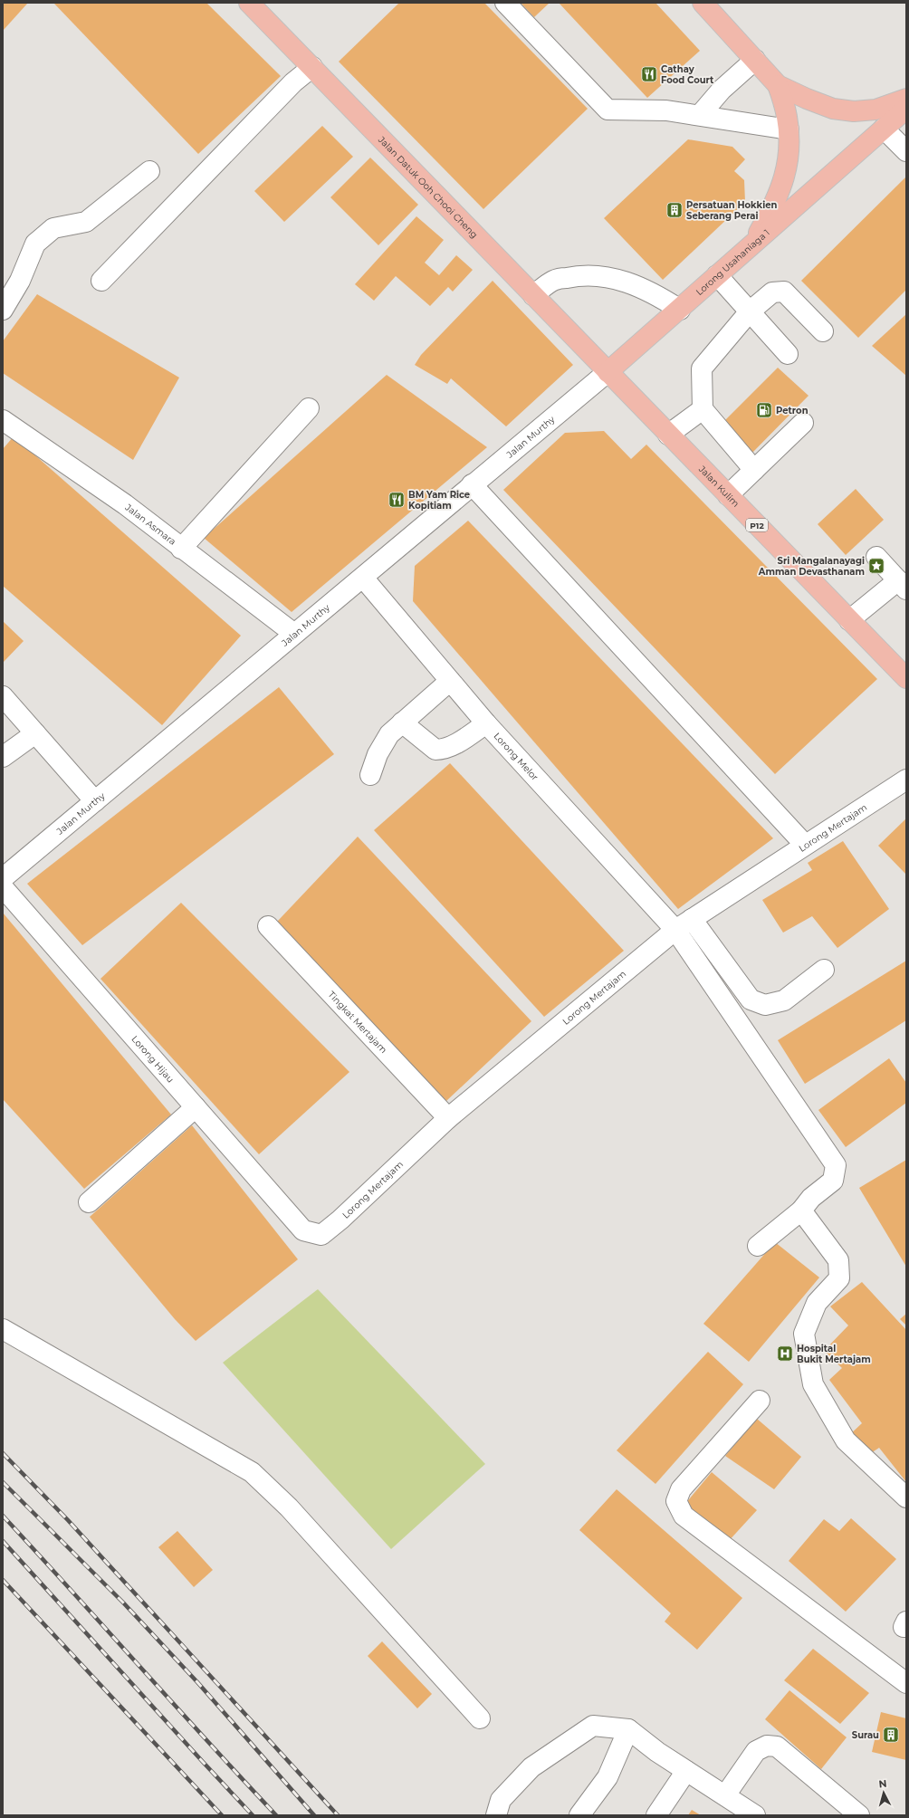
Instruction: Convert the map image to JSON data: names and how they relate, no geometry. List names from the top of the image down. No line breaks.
{"streets":{"main road":["Jalan Datuk Ooh Chooi Cheng","Lorong Usahaniaga 1","Jalan Kulim","P12"],"street":["Jalan Murthy","Jalan Asmara","Lorong Melor","Lorong Mertajam","Tingkat Mertajam","Lorong Hijau"]},"crossings":[["Jalan Datuk Ooh Chooi Cheng","Lorong Usahaniaga 1"],["Jalan Datuk Ooh Chooi Cheng","Jalan Murthy"],["Jalan Datuk Ooh Chooi Cheng","Jalan Kulim"],["Lorong Usahaniaga 1","Jalan Murthy"],["Lorong Usahaniaga 1","Jalan Kulim"],["Jalan Murthy","Jalan Kulim"],["Jalan Murthy","Jalan Asmara"],["Jalan Murthy","Lorong Melor"],["Lorong Melor","Lorong Mertajam"],["Lorong Mertajam","Tingkat Mertajam"],["Lorong Mertajam","Lorong Hijau"]],"places":{"restaurant":["Cathay Food Court","BM Yam Rice Kopitiam"],"building":["Persatuan Hokkien Seberang Perai","Surau"],"fuel station":["Petron"],"place":["Sri Mangalanayagi Amman Devasthanam"],"hospital":["Hospital Bukit Mertajam"]},"north":"top"}
